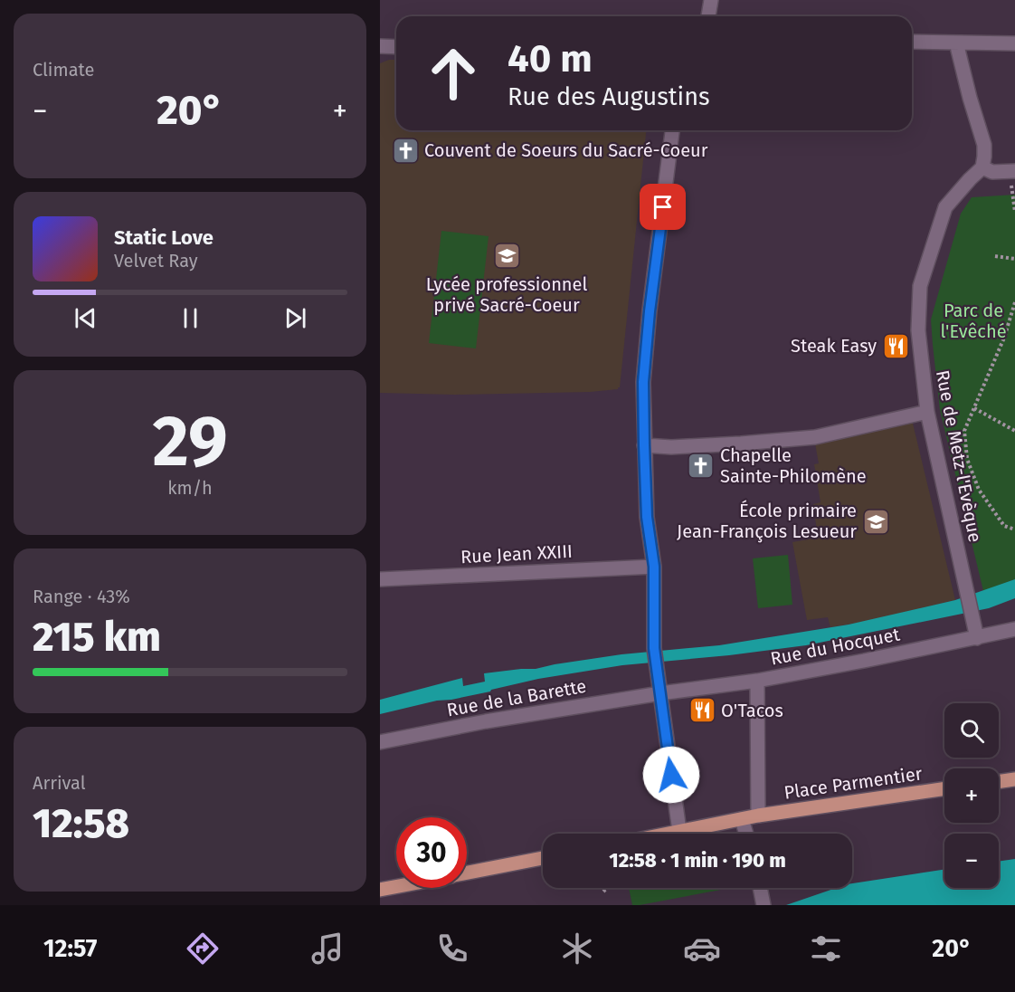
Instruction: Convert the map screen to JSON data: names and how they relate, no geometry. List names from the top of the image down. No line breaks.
{"streets":{"main road":["Place Parmentier"],"street":["Rue de Metz-l'Evèque","Rue Jean XXIII","Rue du Hocquet","Rue de la Barette"]},"crossings":[["Rue de Metz-l'Evèque","Rue du Hocquet"],["Rue du Hocquet","Rue de la Barette"]],"parks":["Parc de l'Evêché"],"places":{"church":["Couvent de Soeurs du Sacré-Coeur","Chapelle Sainte-Philomène"],"school or university":["Lycée professionnel privé Sacré-Coeur","École primaire Jean-François Lesueur"],"restaurant":["Steak Easy","O'Tacos"]},"page":{"tile":["Climate",["29","km/h"],["Range · 43%","215 km"],["Arrival","12:58"]],"turn":["40 m","Rue des Augustins"],"heat":["−","20°","+"],"song":["Static Love","Velvet Ray"],"map_buttons":["+","−"],"limit":"30","trip":"12:58 · 1 min · 190 m","tabs":["12:57","20°"]}}
